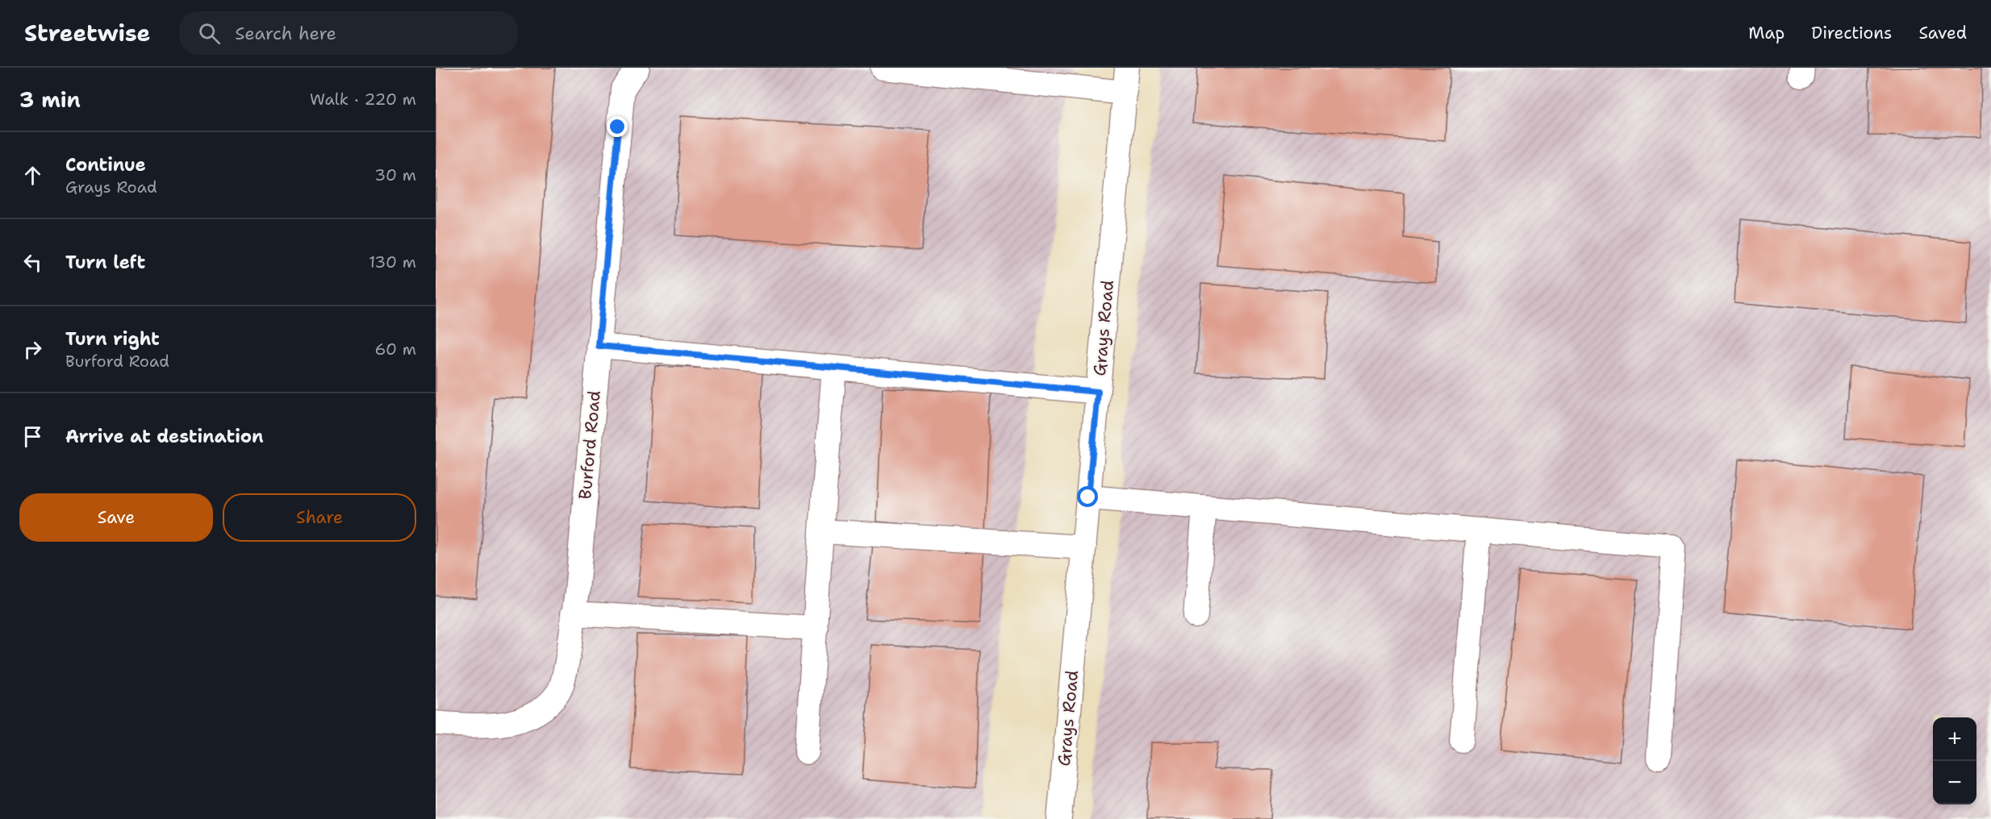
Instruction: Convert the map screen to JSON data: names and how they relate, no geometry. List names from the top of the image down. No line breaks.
{"streets":{"street":["Grays Road","Burford Road"]},"page":{"header":"Streetwise","search":"Search here","nav":["Map","Directions","Saved"],"heading":["3 min","Walk · 220 m"],"list":[["Continue","Grays Road","30 m"],["Turn left","130 m"],["Turn right","Burford Road","60 m"],"Arrive at destination"],"buttons":["Save","Share"],"map_buttons":["+","−"]}}
